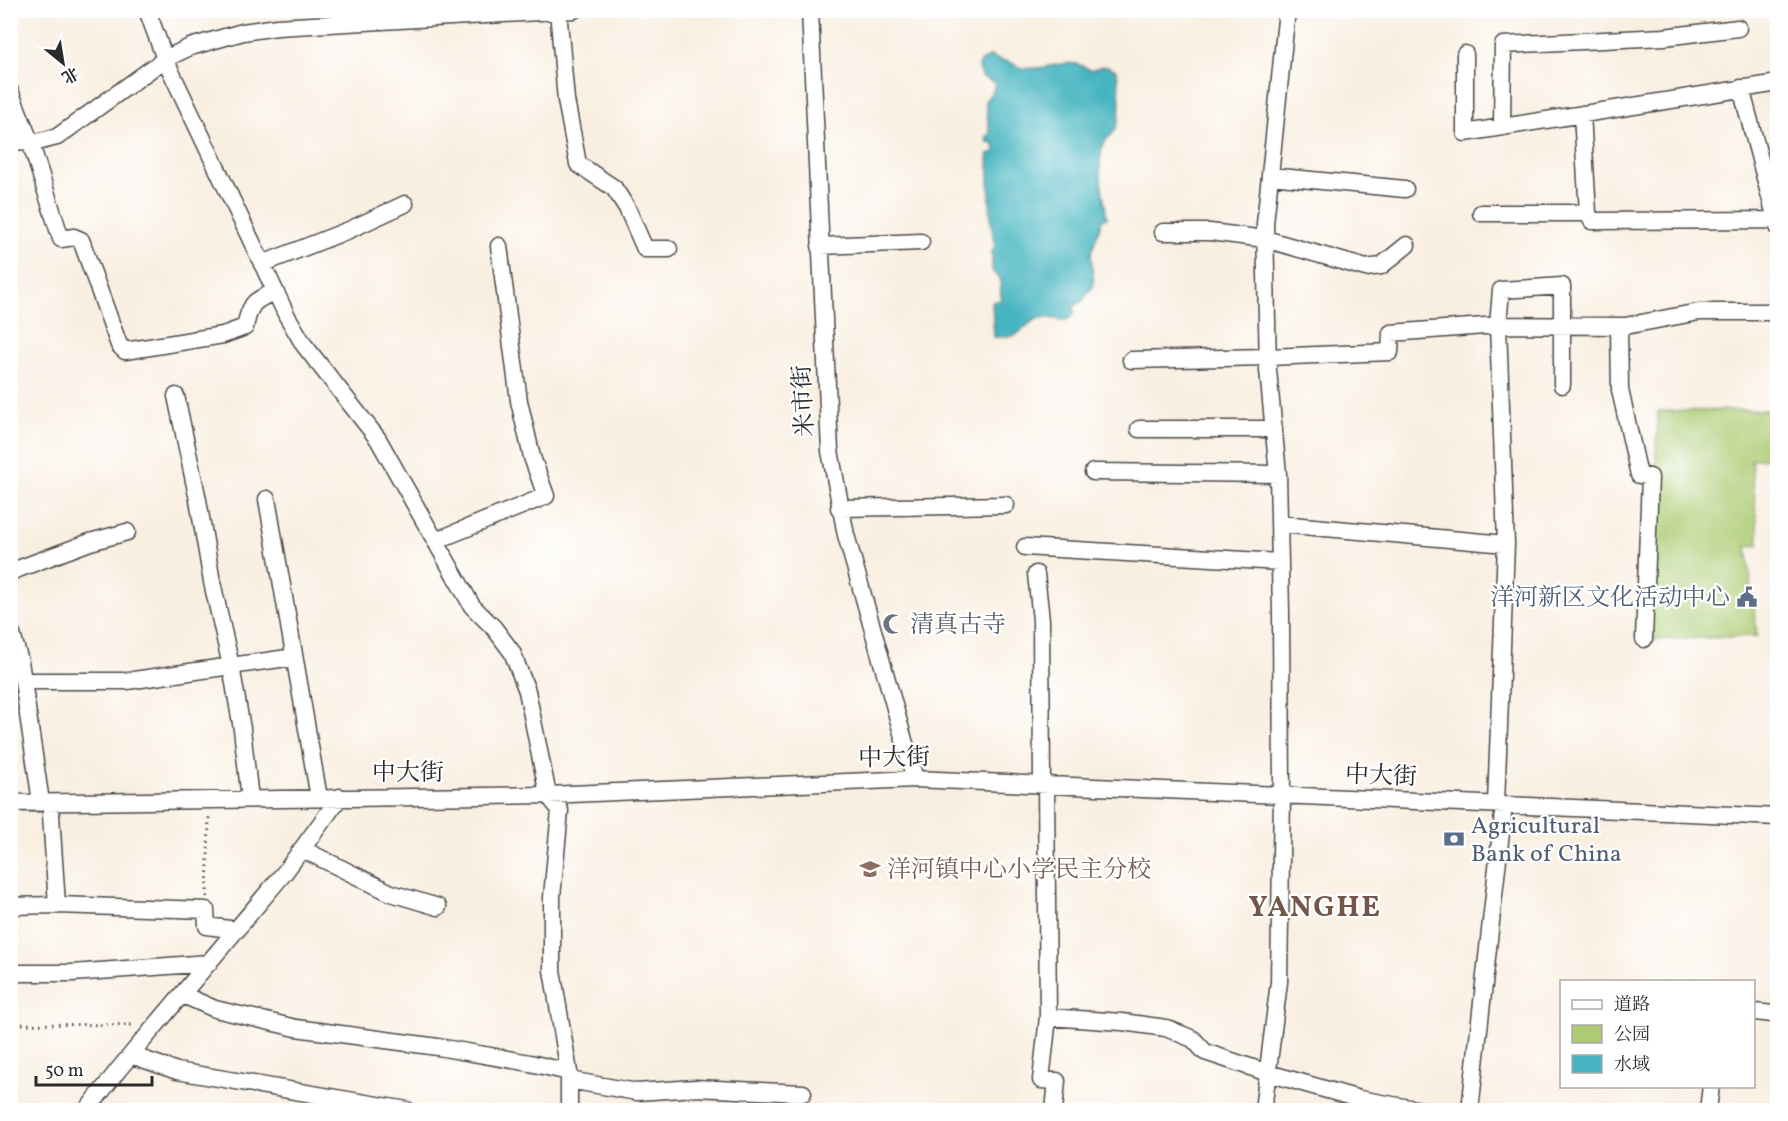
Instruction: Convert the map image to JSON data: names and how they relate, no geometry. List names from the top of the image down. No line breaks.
{"streets":{"street":["米市街","中大街"]},"crossings":[["米市街","中大街"]],"districts":["YANGHE"],"places":{"public building":["洋河新区文化活动中心"],"mosque":["清真古寺"],"bank":["Agricultural Bank of China"],"school or university":["洋河镇中心小学民主分校"]},"legend":["道路","公园","水域"],"scale_bar":"50 m","north":"bottom right"}
